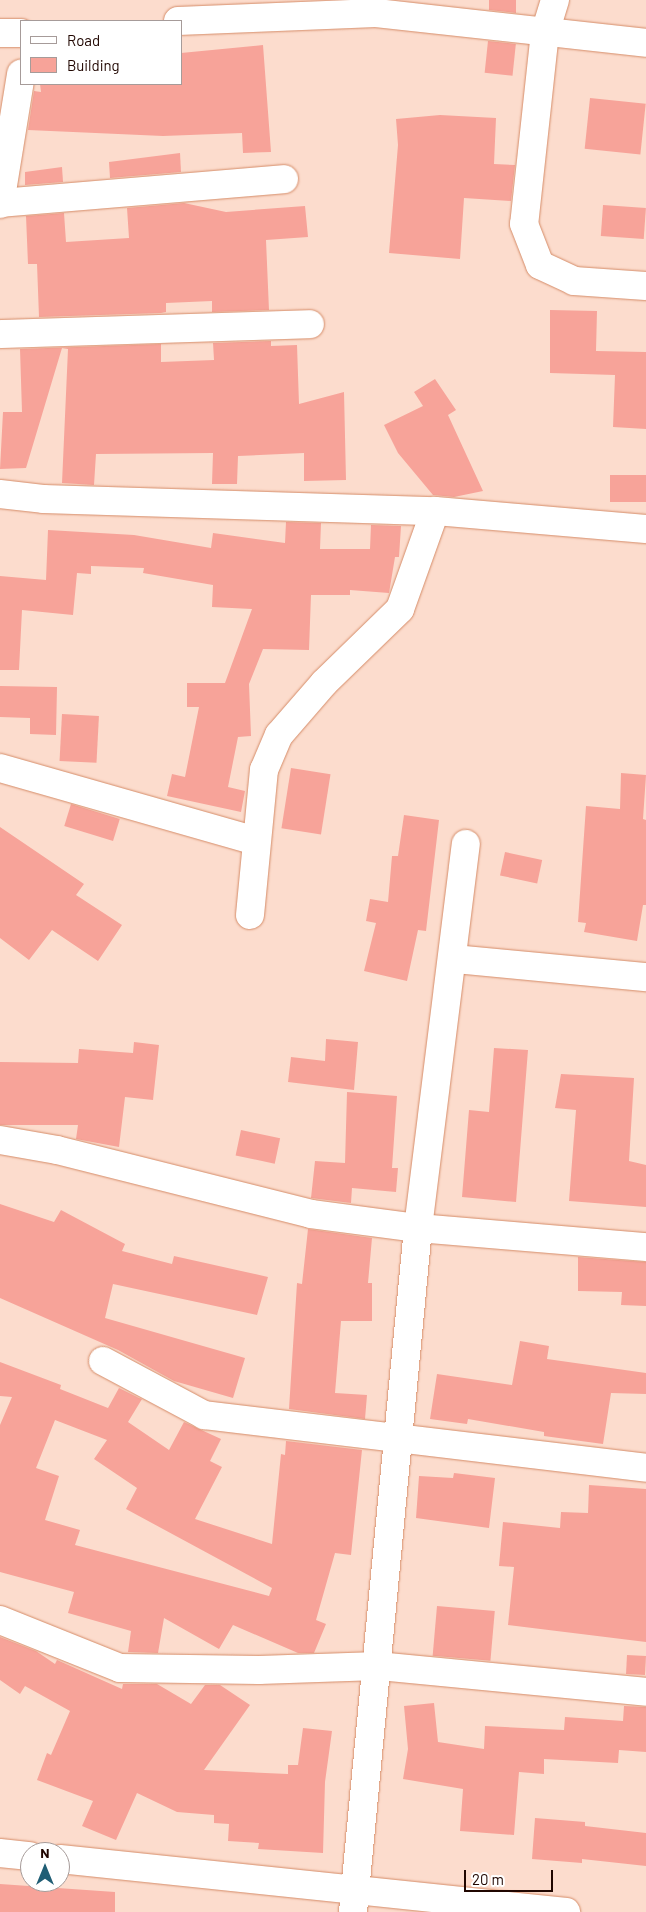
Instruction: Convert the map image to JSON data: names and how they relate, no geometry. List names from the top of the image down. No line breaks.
{"legend":["Road","Building"],"scale_bar":"20 m","north":"top"}
